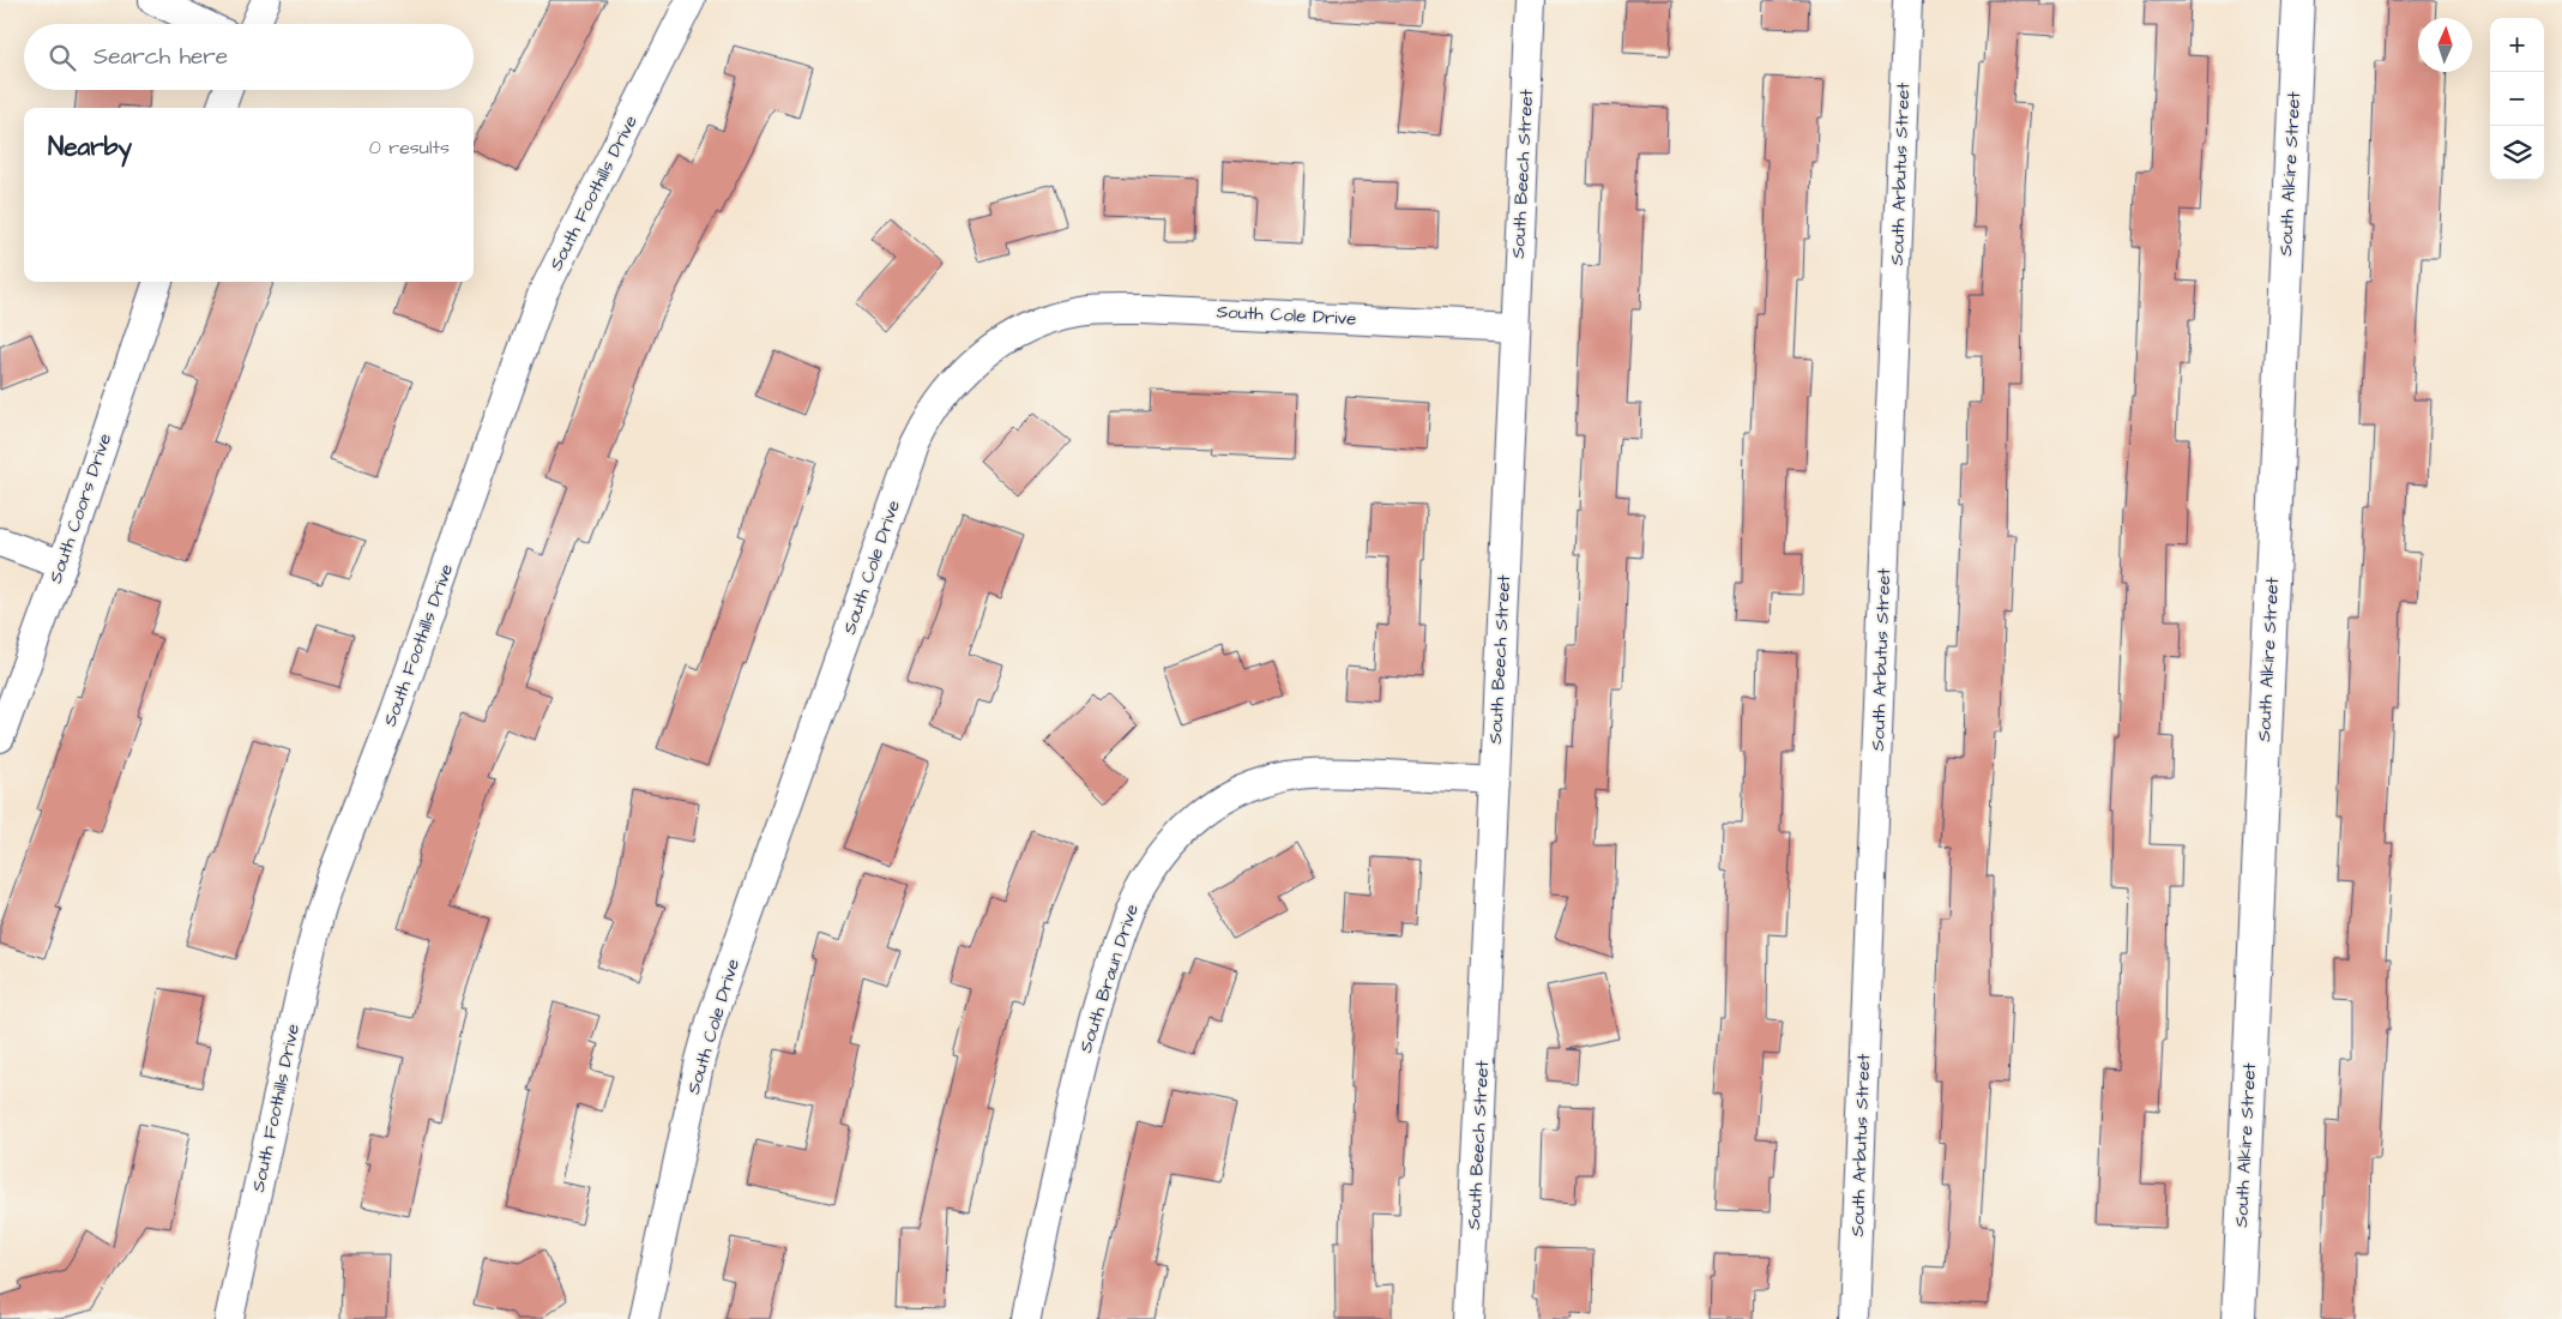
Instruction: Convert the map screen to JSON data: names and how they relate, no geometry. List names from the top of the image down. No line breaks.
{"streets":{"street":["South Beech Street","South Arbutus Street","South Alkire Street","South Foothills Drive","South Cole Drive","South Coors Drive","South Braun Drive"]},"crossings":[["South Beech Street","South Cole Drive"],["South Beech Street","South Braun Drive"]],"north":"top","page":{"map_buttons":["+","−"],"search":"Search here","heading":["Nearby","0 results"]}}
